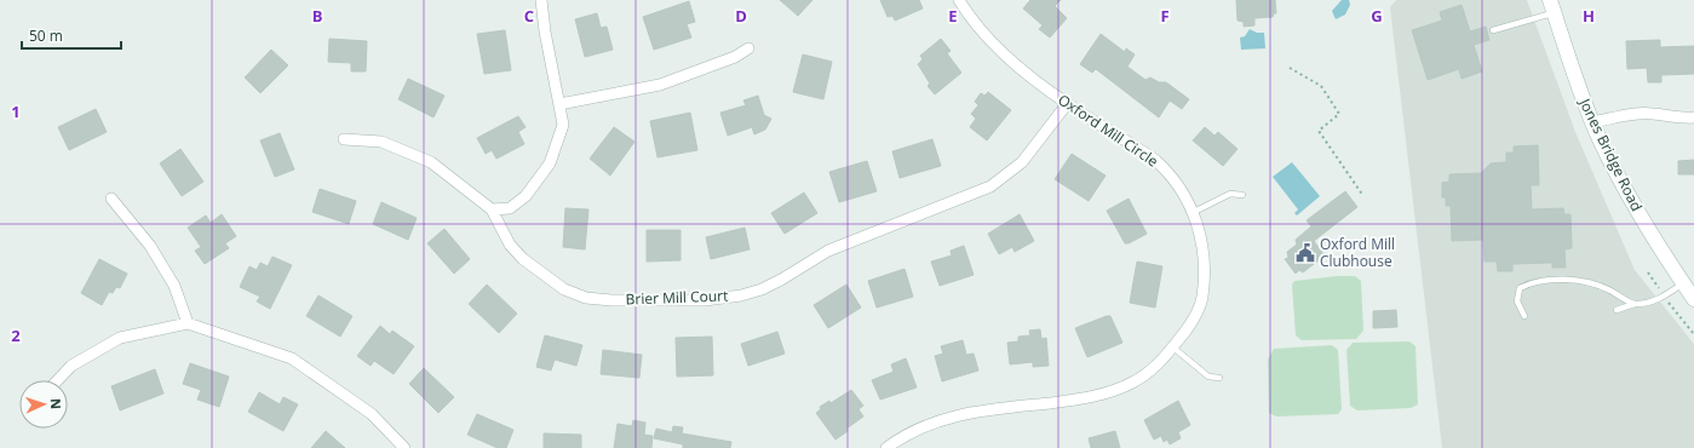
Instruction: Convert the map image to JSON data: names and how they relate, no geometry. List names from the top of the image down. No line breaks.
{"streets":{"main road":["Jones Bridge Road"],"street":["Oxford Mill Circle","Brier Mill Court"]},"crossings":[["Oxford Mill Circle","Brier Mill Court"]],"places":{"public building":["Oxford Mill Clubhouse"]},"scale_bar":"50 m","north":"right","grid":{"columns":["B","C","D","E","F","G","H"],"rows":["1","2"]}}
